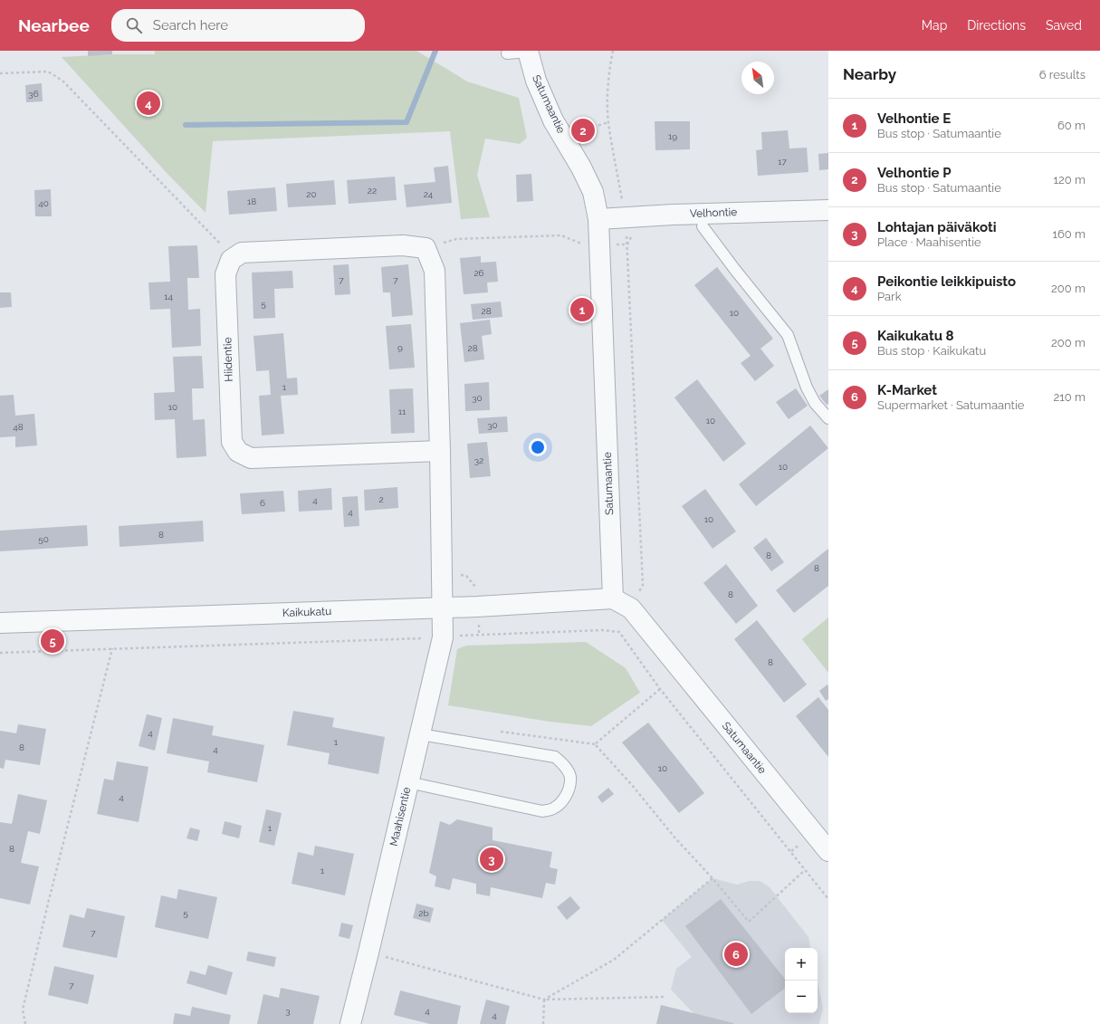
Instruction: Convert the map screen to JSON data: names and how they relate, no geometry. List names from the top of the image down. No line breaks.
{"streets":{"street":["Satumaantie","Velhontie","Hiidentie","Kaikukatu","Maahisentie"]},"crossings":[["Satumaantie","Velhontie"],["Satumaantie","Kaikukatu"],["Hiidentie","Maahisentie"],["Kaikukatu","Maahisentie"]],"house_numbers":["36","19","17","22","20","24","18","40","26","7","7","14","5","28","10","9","28","1","30","10","11","10","30","48","32","10","2","4","6","4","10","8","50","8","8","8","8","4","1","8","4","10","4","1","8","1","5","2b","7","7","3","4","4"],"north":"top left","page":{"header":"Nearbee","search":"Search here","nav":["Map","Directions","Saved"],"heading":["Nearby","6 results"],"pins":["4","2","1","5","3","6"],"list":[{"mark":"1","name":"Velhontie E","note":"Bus stop · Satumaantie","value":"60 m"},{"mark":"2","name":"Velhontie P","note":"Bus stop · Satumaantie","value":"120 m"},{"mark":"3","name":"Lohtajan päiväkoti","note":"Place · Maahisentie","value":"160 m"},{"mark":"4","name":"Peikontie leikkipuisto","note":"Park","value":"200 m"},{"mark":"5","name":"Kaikukatu 8","note":"Bus stop · Kaikukatu","value":"200 m"},{"mark":"6","name":"K-Market","note":"Supermarket · Satumaantie","value":"210 m"}],"map_buttons":["+","−"]}}
